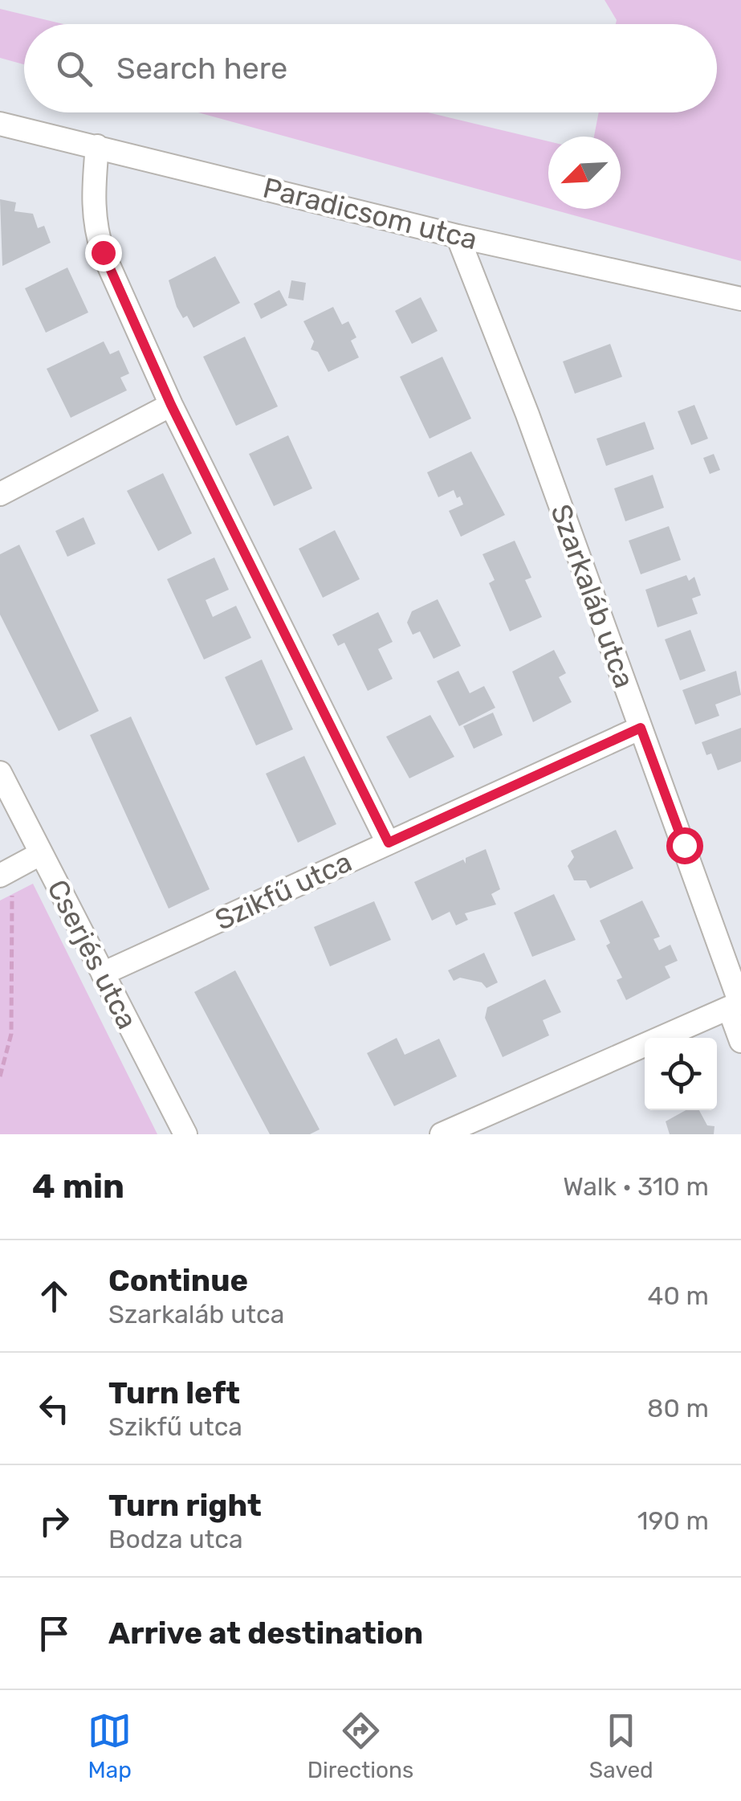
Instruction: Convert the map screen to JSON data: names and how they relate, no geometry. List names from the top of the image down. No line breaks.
{"streets":{"street":["Paradicsom utca","Szarkaláb utca","Szikfű utca","Cserjés utca"]},"crossings":[["Paradicsom utca","Szarkaláb utca"],["Szarkaláb utca","Szikfű utca"],["Szikfű utca","Cserjés utca"]],"north":"bottom left","page":{"search":"Search here","heading":["4 min","Walk · 310 m"],"list":[["Continue","Szarkaláb utca","40 m"],["Turn left","Szikfű utca","80 m"],["Turn right","Bodza utca","190 m"],"Arrive at destination"],"nav":["Map","Directions","Saved"]}}
